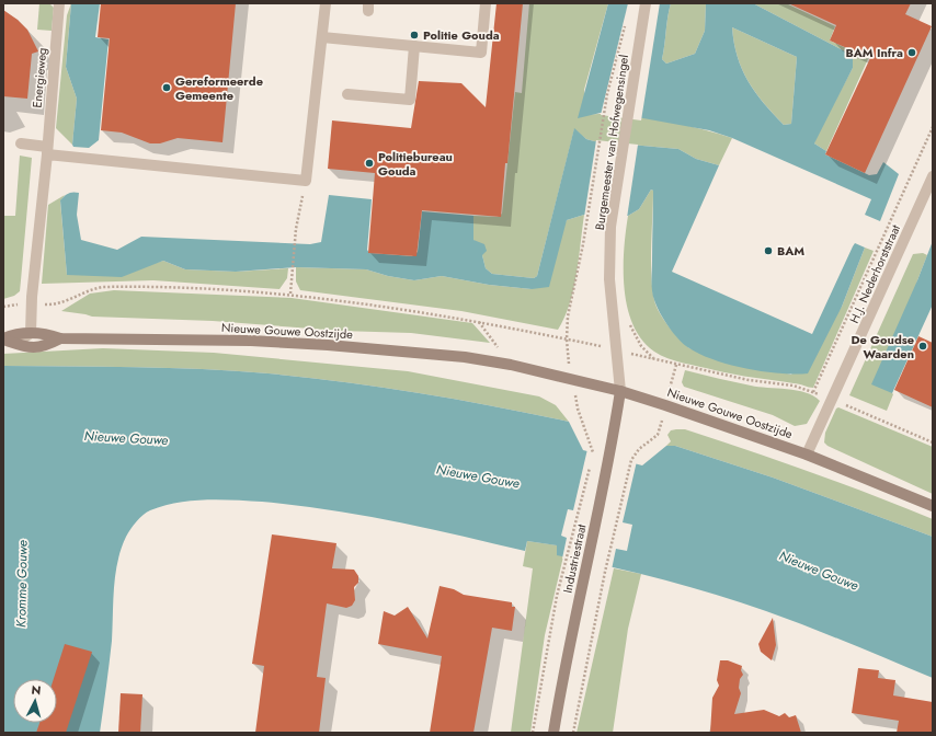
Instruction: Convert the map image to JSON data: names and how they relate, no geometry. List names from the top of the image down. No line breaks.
{"streets":{"main road":["Nieuwe Gouwe Oostzijde","Industriestraat"],"street":["Energieweg","Burgemeester van Hofwegensingel","H.J. Nederhorststraat"]},"crossings":[["Burgemeester van Hofwegensingel","Nieuwe Gouwe Oostzijde"],["Burgemeester van Hofwegensingel","Industriestraat"],["H.J. Nederhorststraat","Nieuwe Gouwe Oostzijde"],["Nieuwe Gouwe Oostzijde","Industriestraat"]],"water":["Nieuwe Gouwe","Kromme Gouwe"],"places":["Politie Gouda","BAM Infra","Gereformeerde Gemeente","Politiebureau Gouda","BAM","De Goudse Waarden"],"north":"top"}
